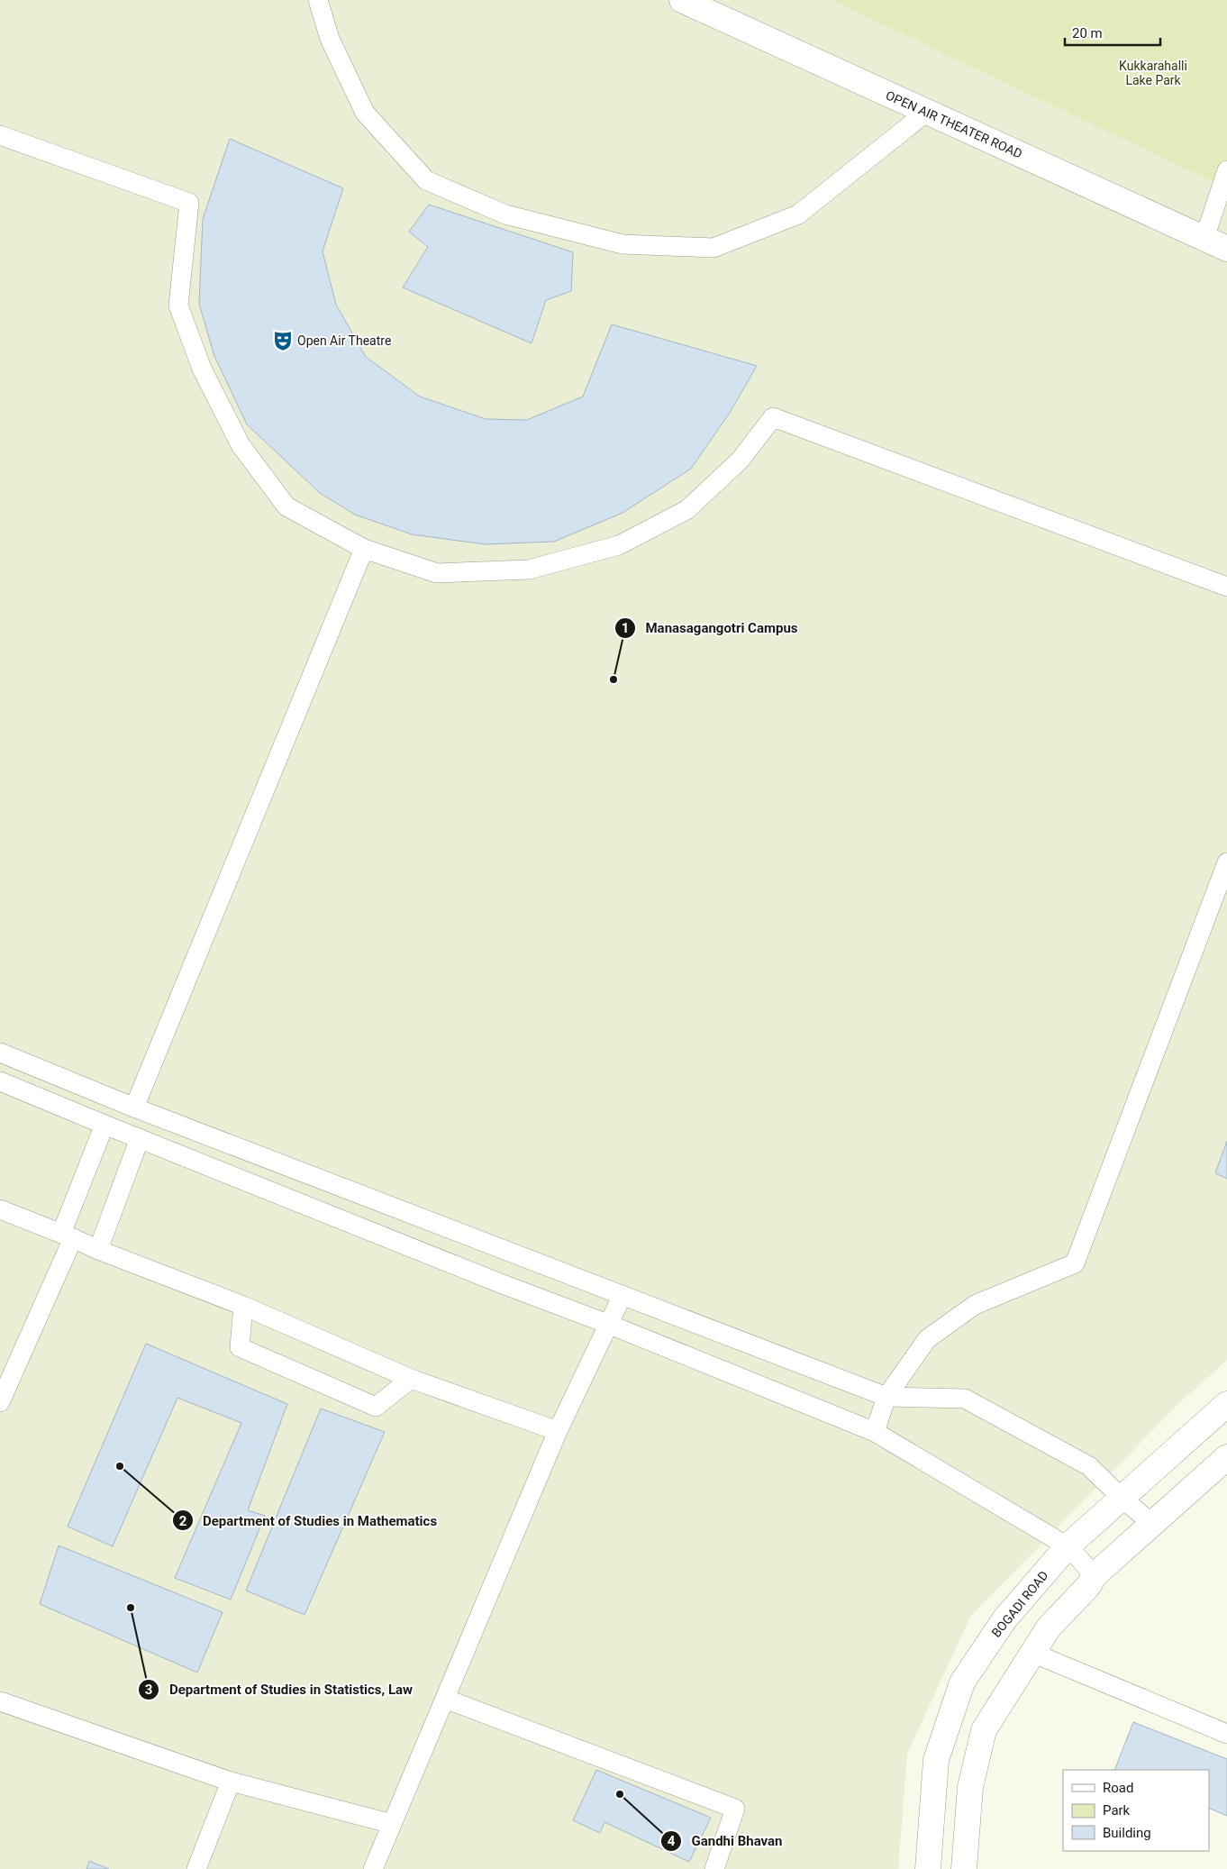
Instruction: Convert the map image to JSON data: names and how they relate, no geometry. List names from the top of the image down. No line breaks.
{"streets":{"main road":["OPEN AIR THEATER ROAD","BOGADI ROAD"]},"parks":["Kukkarahalli Lake Park"],"places":{"theatre":["Open Air Theatre"],"other":["Manasagangotri Campus","Department of Studies in Mathematics","Department of Studies in Statistics, Law","Gandhi Bhavan"]},"legend":["Road","Park","Building"],"scale_bar":"20 m"}
